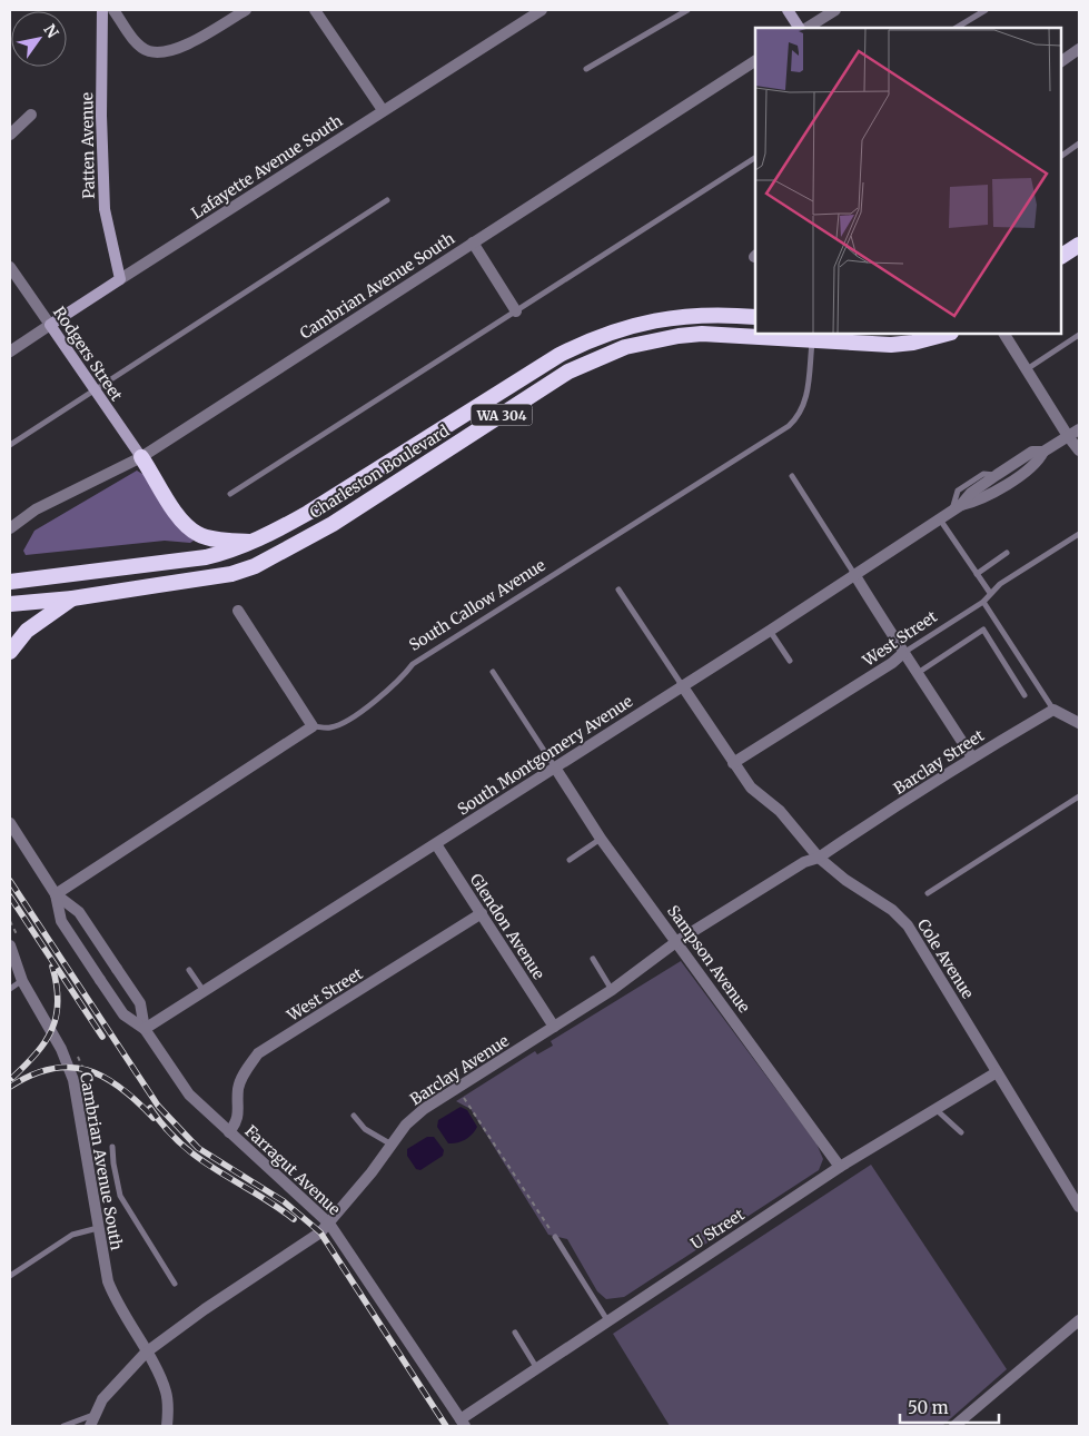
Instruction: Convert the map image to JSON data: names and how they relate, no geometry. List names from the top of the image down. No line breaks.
{"streets":{"highway":["WA 304","Charleston Boulevard"],"main road":["Patten Avenue","Lafayette Avenue South","Rodgers Street"],"street":["Cambrian Avenue South","West Street","South Montgomery Avenue","Barclay Street","Glendon Avenue","Sampson Avenue","Cole Avenue","Barclay Avenue","Farragut Avenue","U Street"],"lane":["South Callow Avenue"]},"crossings":[["Patten Avenue","Lafayette Avenue South"],["Lafayette Avenue South","Rodgers Street"],["Cambrian Avenue South","Rodgers Street"],["Cambrian Avenue South","Barclay Avenue"],["Charleston Boulevard","South Callow Avenue"],["West Street","Glendon Avenue"],["West Street","Cole Avenue"],["West Street","Farragut Avenue"],["South Montgomery Avenue","Glendon Avenue"],["South Montgomery Avenue","Sampson Avenue"],["South Montgomery Avenue","Cole Avenue"],["South Montgomery Avenue","Farragut Avenue"],["Barclay Street","Cole Avenue"],["Barclay Street","Barclay Avenue"],["Glendon Avenue","Barclay Avenue"],["Sampson Avenue","Barclay Avenue"],["Sampson Avenue","U Street"],["Cole Avenue","Barclay Avenue"],["Cole Avenue","U Street"],["Barclay Avenue","Farragut Avenue"],["Farragut Avenue","U Street"]],"scale_bar":"50 m","north":"top right"}
